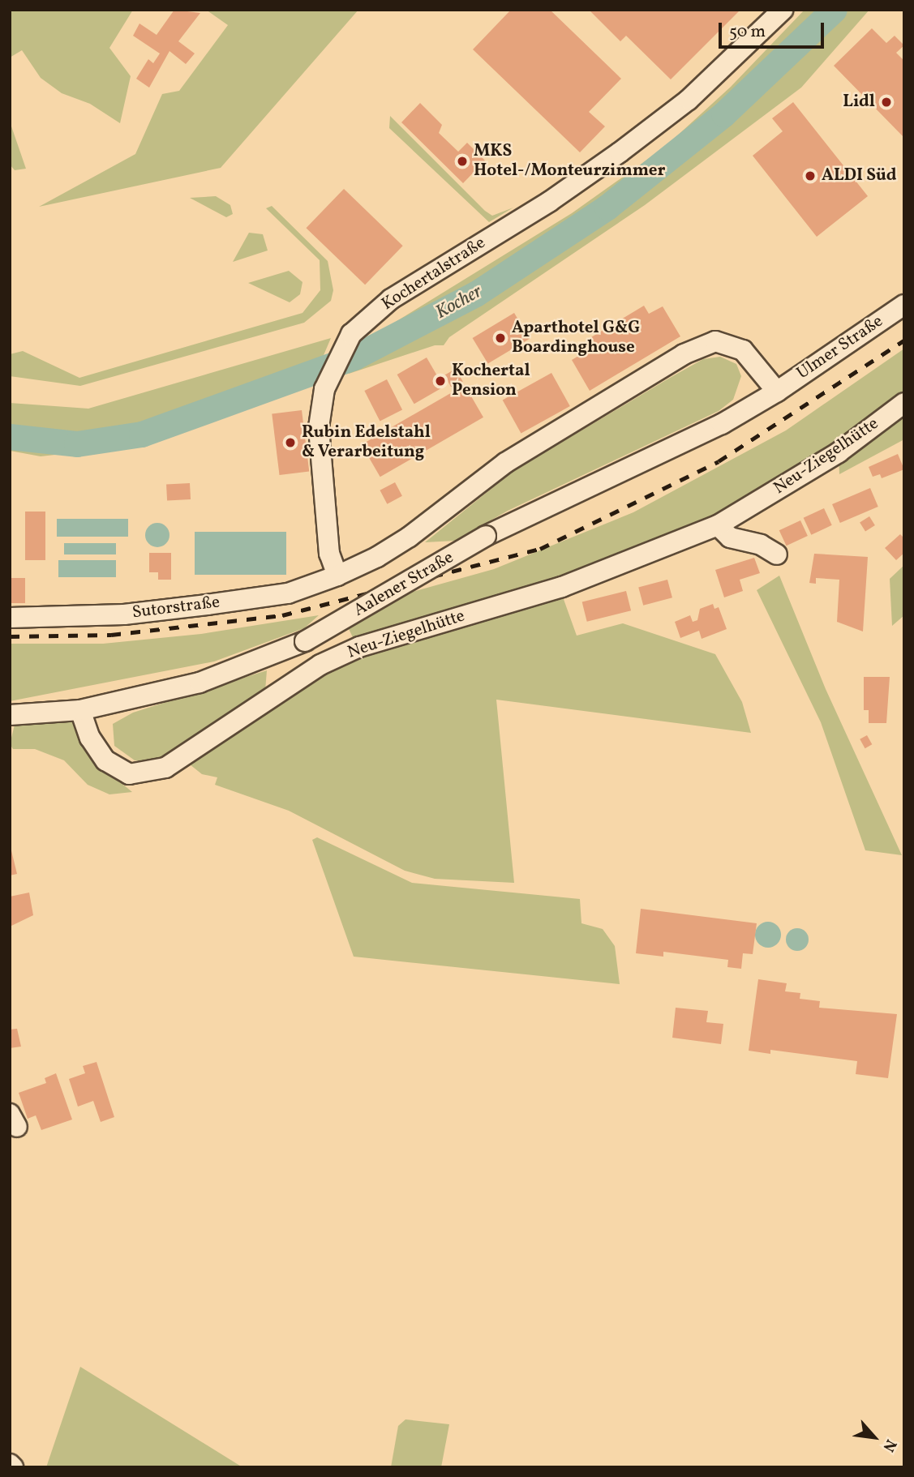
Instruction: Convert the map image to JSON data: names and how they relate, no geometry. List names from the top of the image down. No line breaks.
{"streets":{"street":["Kochertalstraße","Ulmer Straße","Neu-Ziegelhütte","Aalener Straße","Sutorstraße"]},"crossings":[["Kochertalstraße","Sutorstraße"],["Ulmer Straße","Aalener Straße"],["Neu-Ziegelhütte","Aalener Straße"]],"water":["Kocher"],"places":["Lidl","MKS Hotel-/Monteurzimmer","ALDI Süd","Aparthotel G&G Boardinghouse","Kochertal Pension","Rubin Edelstahl & Verarbeitung"],"scale_bar":"50 m","north":"bottom right"}
